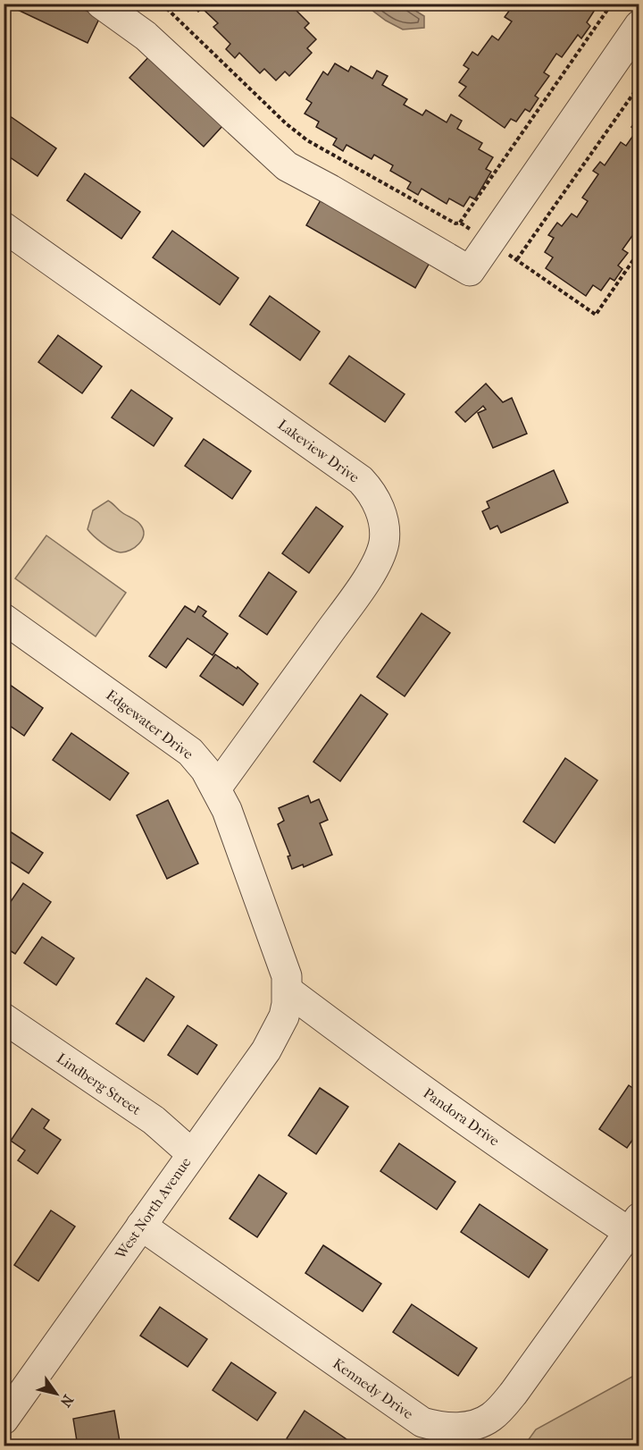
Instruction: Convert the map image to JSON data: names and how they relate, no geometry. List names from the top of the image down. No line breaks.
{"streets":{"street":["Lakeview Drive","Edgewater Drive","Lindberg Street","Pandora Drive","West North Avenue","Kennedy Drive"]},"crossings":[["Lakeview Drive","Edgewater Drive"],["Edgewater Drive","Pandora Drive"],["Edgewater Drive","West North Avenue"],["Lindberg Street","West North Avenue"],["Pandora Drive","West North Avenue"],["Pandora Drive","Kennedy Drive"],["West North Avenue","Kennedy Drive"]],"north":"bottom right"}
